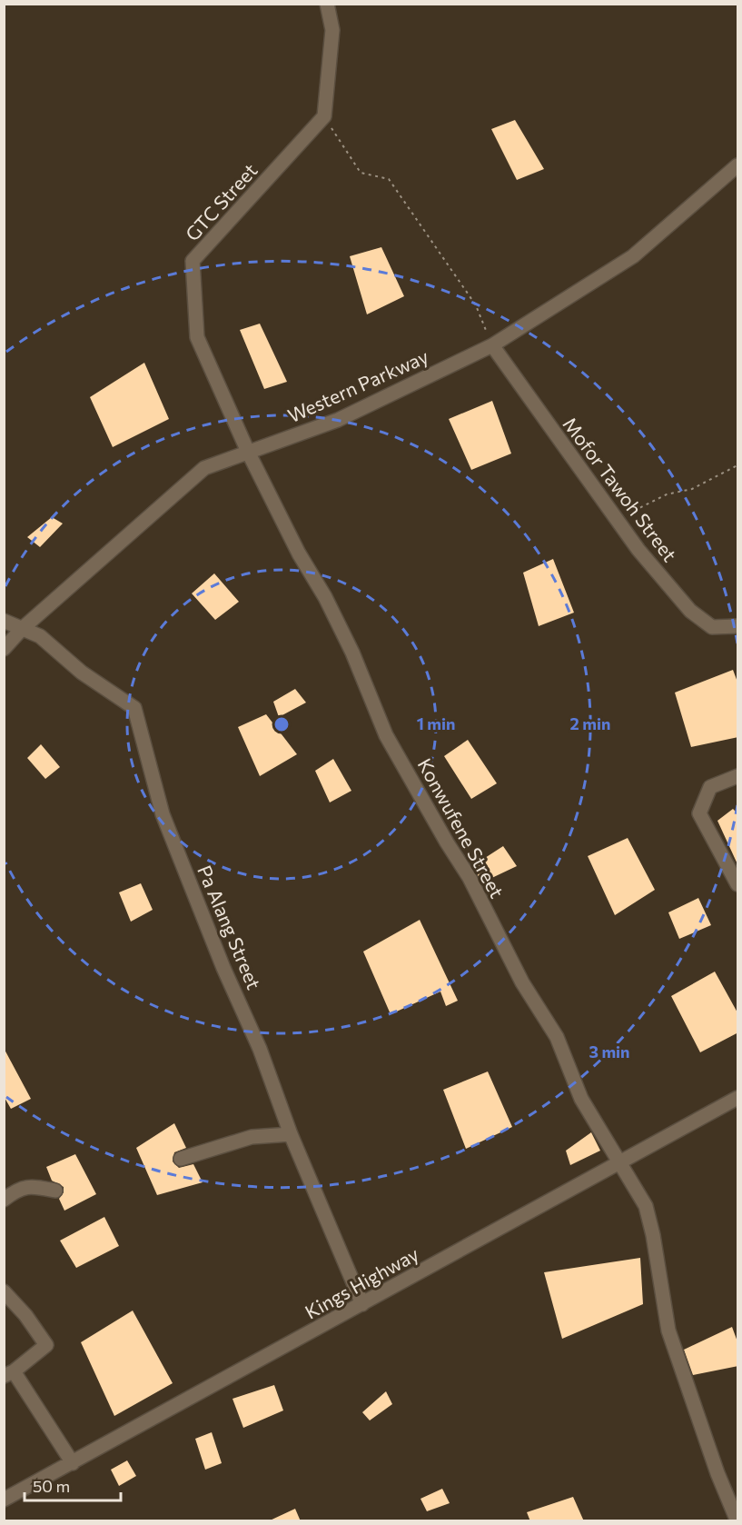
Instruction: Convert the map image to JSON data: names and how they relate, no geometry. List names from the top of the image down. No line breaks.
{"streets":{"street":["GTC Street","Western Parkway","Mofor Tawoh Street","Konwufene Street","Pa Alang Street","Kings Highway"]},"crossings":[["GTC Street","Western Parkway"],["GTC Street","Konwufene Street"],["Western Parkway","Mofor Tawoh Street"],["Western Parkway","Konwufene Street"],["Western Parkway","Pa Alang Street"],["Konwufene Street","Kings Highway"],["Pa Alang Street","Kings Highway"]],"scale_bar":"50 m","rings":["1 min","2 min","3 min"]}
